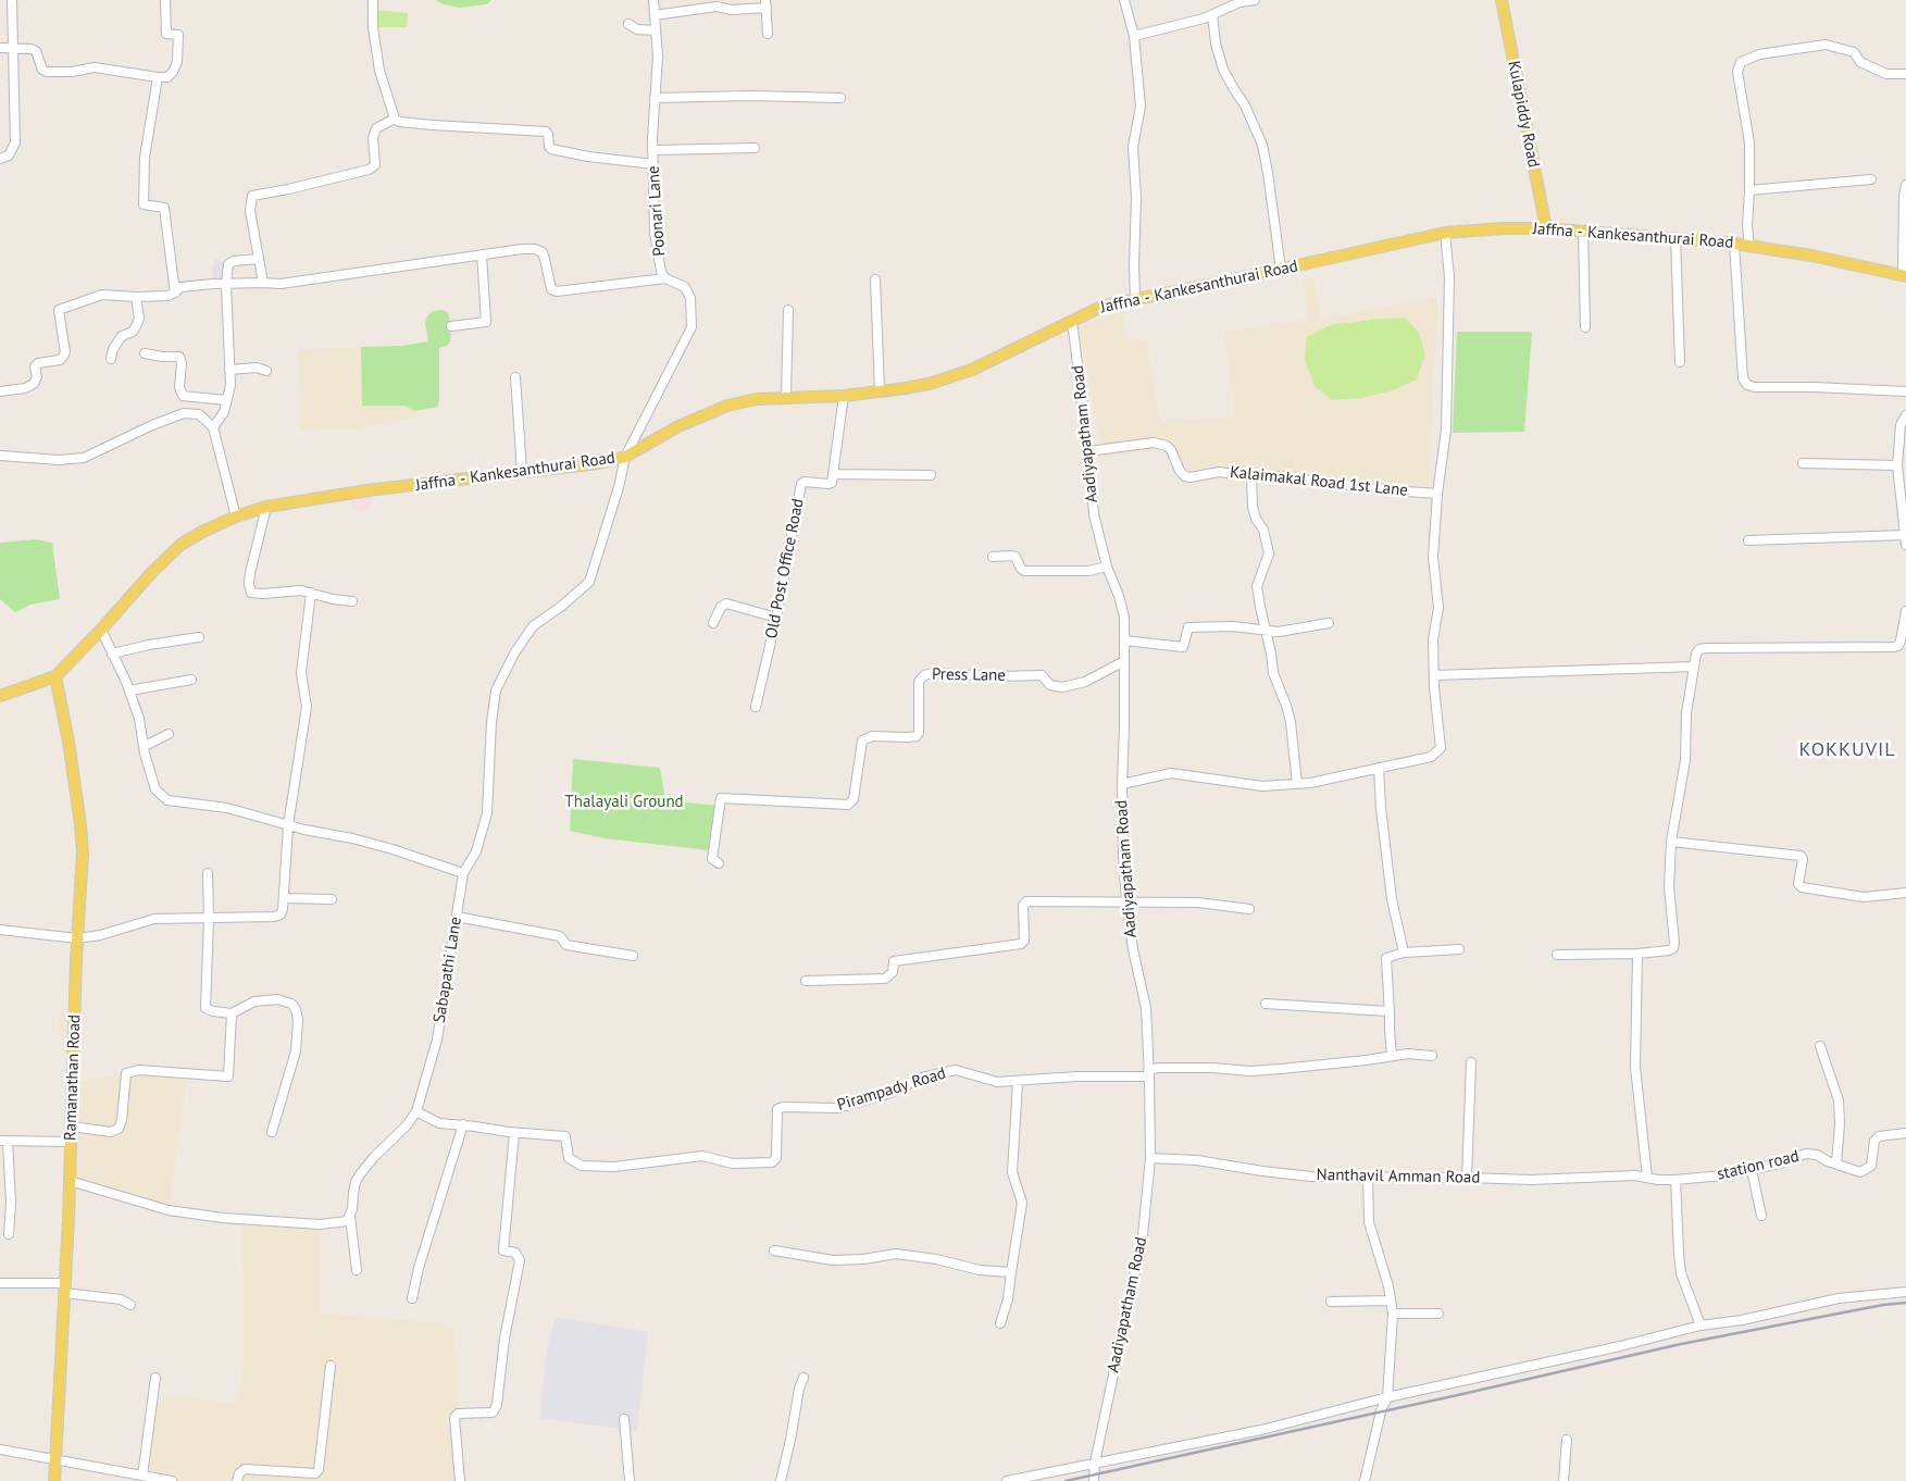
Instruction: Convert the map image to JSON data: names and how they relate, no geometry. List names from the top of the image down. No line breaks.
{"streets":{"main road":["Kulapiddy Road","Jaffna - Kankesanthurai Road","Ramanathan Road"],"street":["Poonari Lane","Aadiyapatham Road","Kalaimakal Road 1st Lane","Old Post Office Road","Press Lane","Sabapathi Lane","Pirampady Road","station road","Nanthavil Amman Road"]},"crossings":[["Kulapiddy Road","Jaffna - Kankesanthurai Road"],["Poonari Lane","Jaffna - Kankesanthurai Road"],["Poonari Lane","Sabapathi Lane"],["Jaffna - Kankesanthurai Road","Aadiyapatham Road"],["Jaffna - Kankesanthurai Road","Sabapathi Lane"],["Jaffna - Kankesanthurai Road","Ramanathan Road"],["Aadiyapatham Road","Kalaimakal Road 1st Lane"],["Aadiyapatham Road","Press Lane"],["Aadiyapatham Road","Pirampady Road"],["Aadiyapatham Road","Nanthavil Amman Road"],["Sabapathi Lane","Pirampady Road"],["station road","Nanthavil Amman Road"]],"districts":["KOKKUVIL"],"parks":["Thalayali Ground"]}
